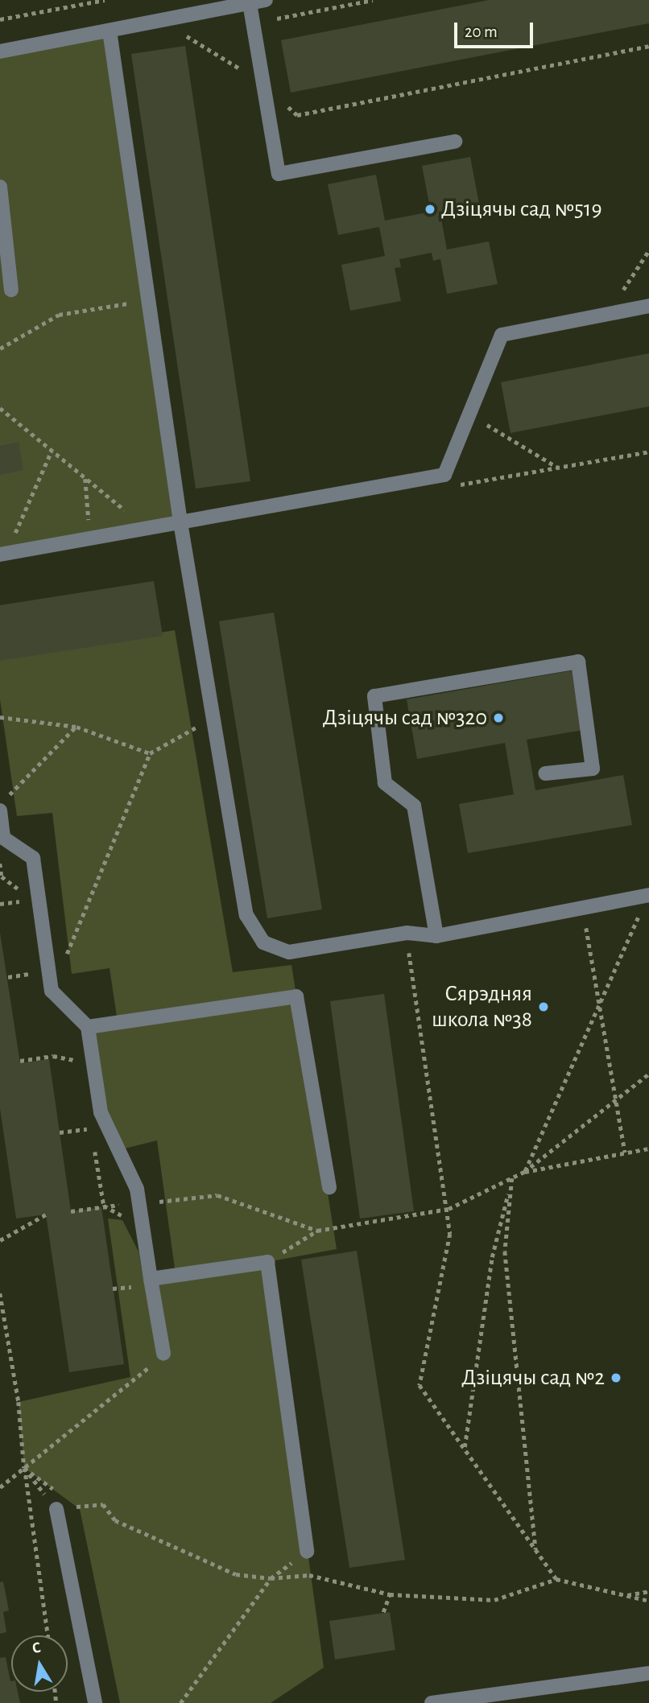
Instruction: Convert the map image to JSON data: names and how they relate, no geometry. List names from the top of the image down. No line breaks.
{"places":["Дзіцячы сад №519","Дзіцячы сад №320","Сярэдняя школа №38","Дзіцячы сад №2"],"scale_bar":"20 m","north":"top"}
